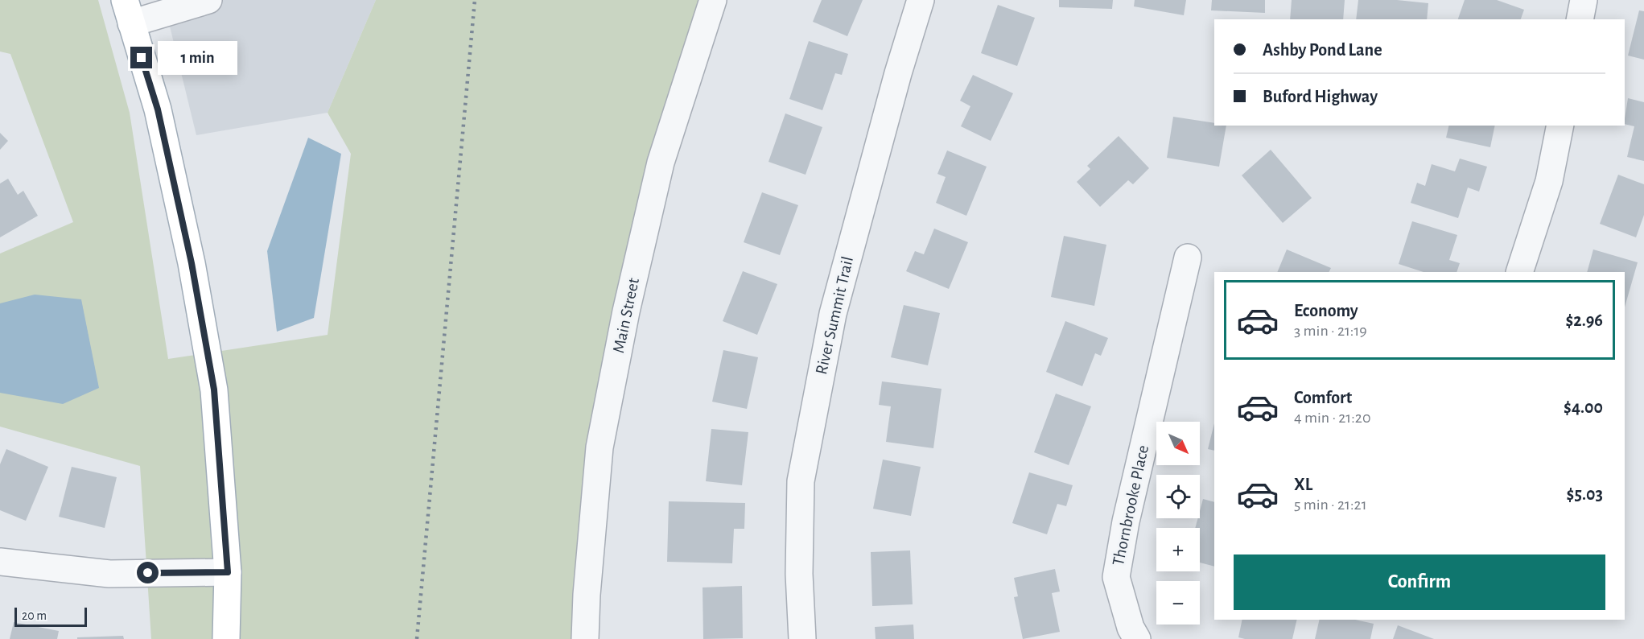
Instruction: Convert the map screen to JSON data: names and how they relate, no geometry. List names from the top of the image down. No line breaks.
{"streets":{"street":["Main Street","River Summit Trail","Thornbrooke Place"]},"scale_bar":"20 m","north":"bottom right","page":{"banner":["Ashby Pond Lane","Buford Highway"],"bubble":"1 min","list":[{"name":"Economy","note":"3 min · 21:19","value":"$2.96"},{"name":"Comfort","note":"4 min · 21:20","value":"$4.00"},{"name":"XL","note":"5 min · 21:21","value":"$5.03"}],"map_buttons":["+","−"],"buttons":"Confirm","scale":"20 m"}}
